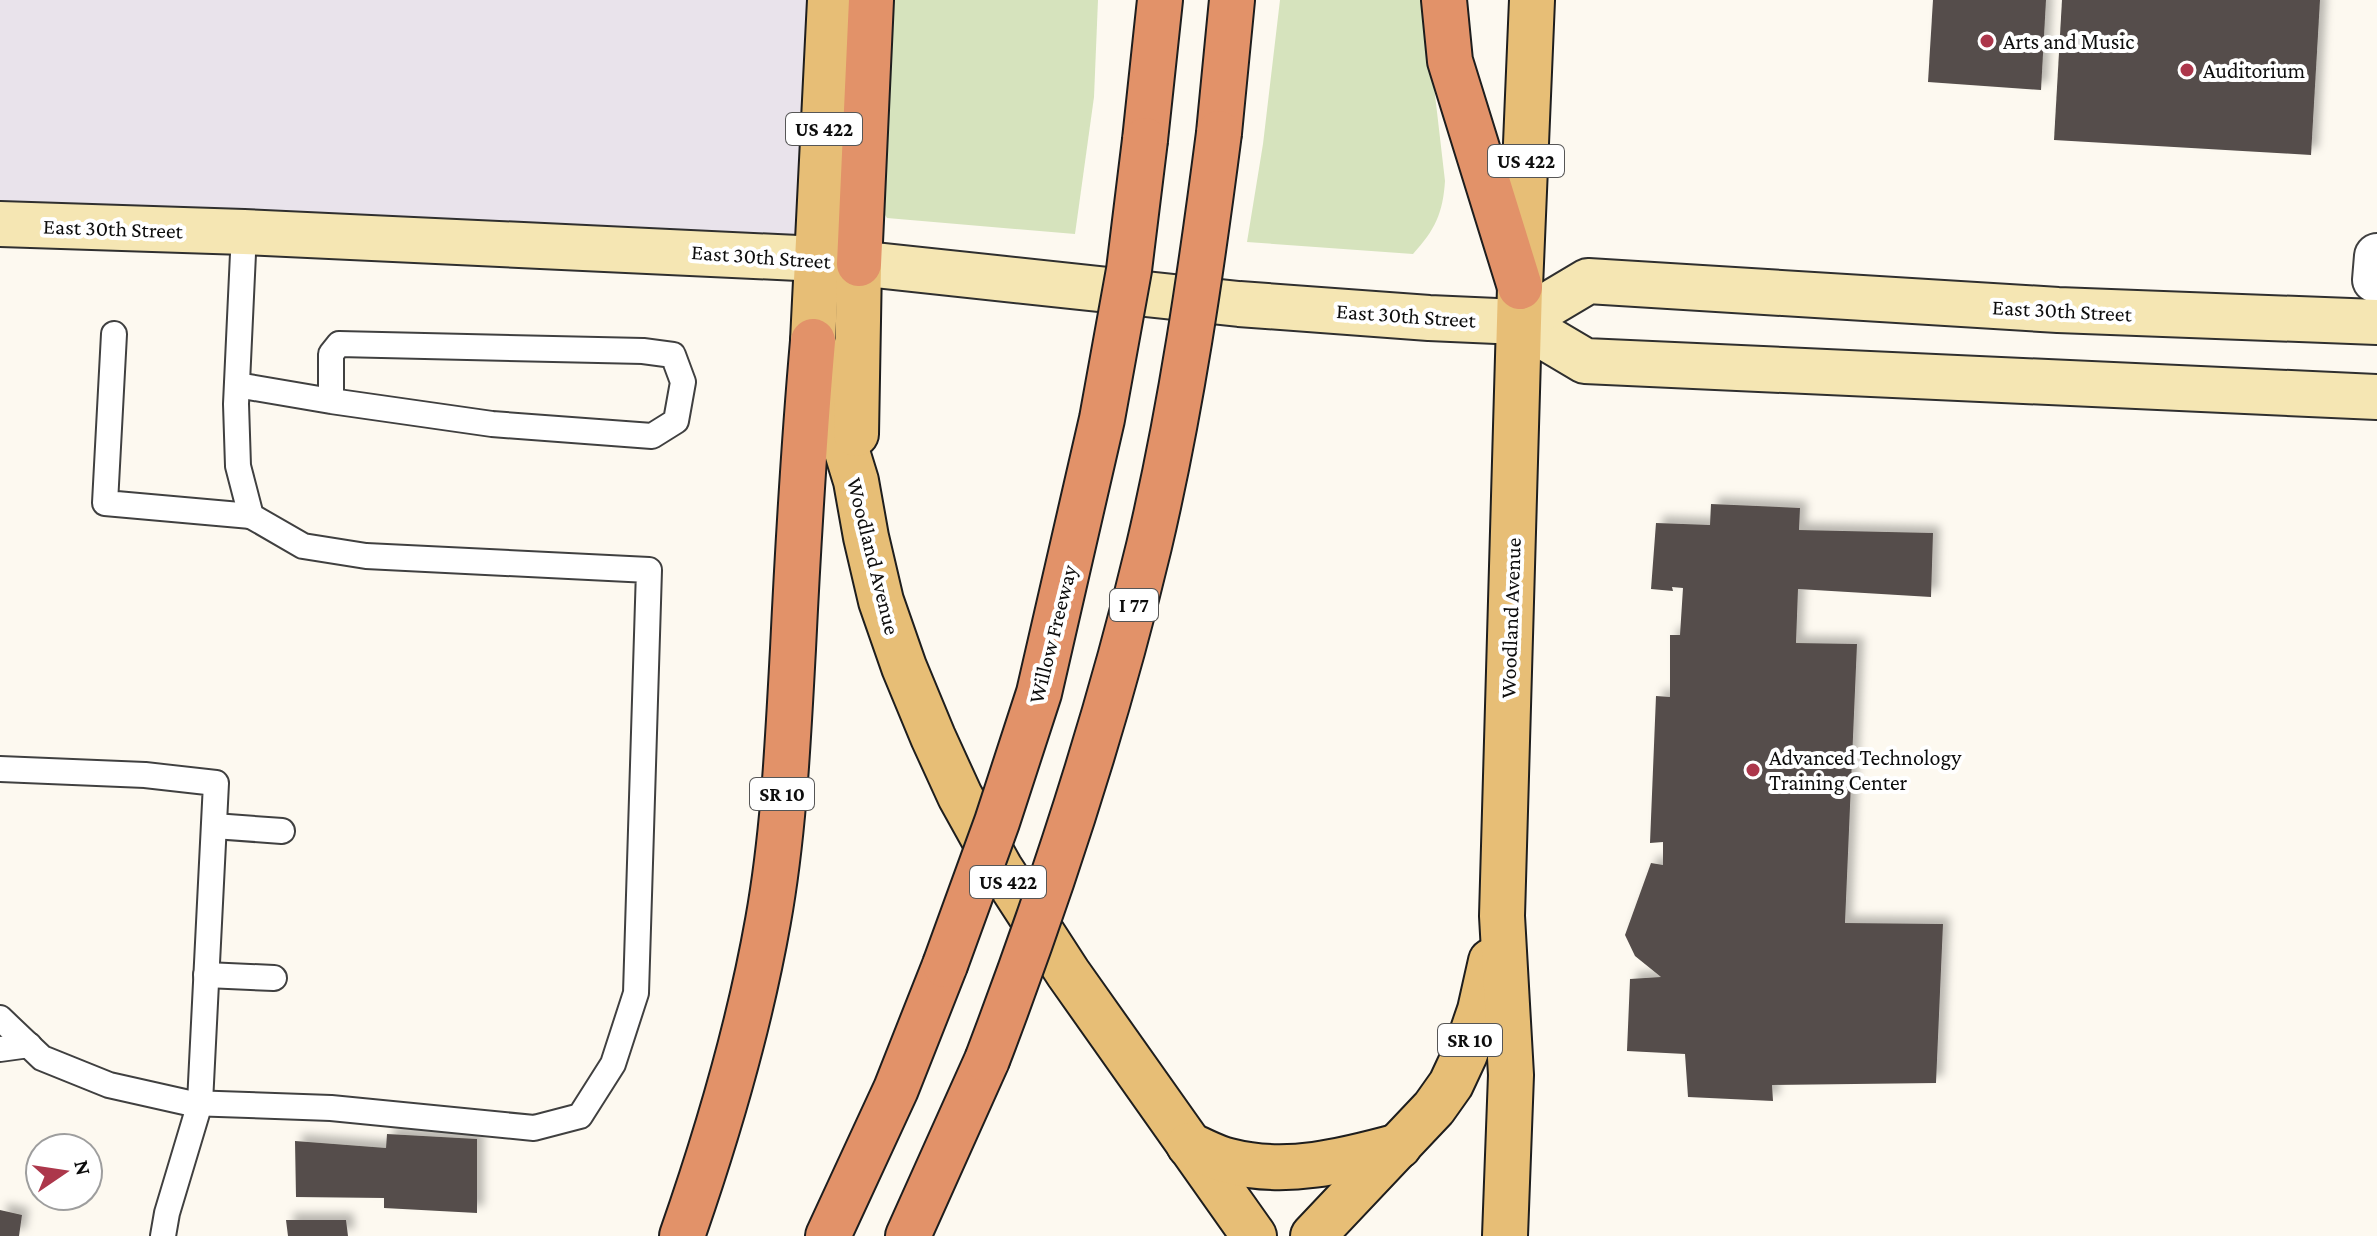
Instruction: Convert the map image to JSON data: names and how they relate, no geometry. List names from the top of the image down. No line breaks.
{"streets":{"highway":["I 77","Willow Freeway","SR 10"],"main road":["US 422","East 30th Street","Woodland Avenue"]},"crossings":[["US 422","East 30th Street"],["US 422","Woodland Avenue"],["East 30th Street","Woodland Avenue"],["Woodland Avenue","SR 10"]],"places":["Arts and Music","Auditorium","Advanced Technology Training Center"],"north":"right"}
